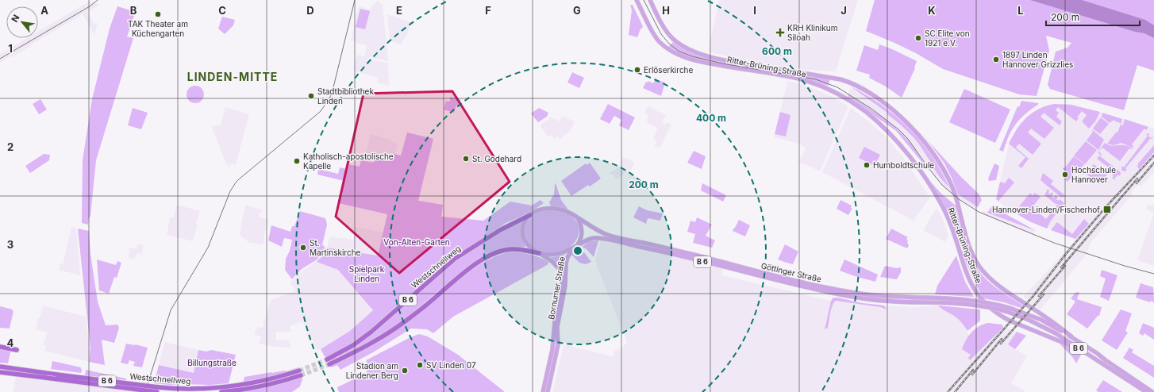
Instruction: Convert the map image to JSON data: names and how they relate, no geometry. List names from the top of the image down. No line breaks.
{"streets":{"highway":["B 6","Westschnellweg"],"main road":["Ritter-Brüning-Straße","Göttinger Straße","Bornumer Straße"]},"crossings":[["Ritter-Brüning-Straße","B 6"],["B 6","Westschnellweg"],["B 6","Göttinger Straße"],["B 6","Bornumer Straße"],["Westschnellweg","Göttinger Straße"],["Westschnellweg","Bornumer Straße"],["Göttinger Straße","Bornumer Straße"]],"districts":["LINDEN-MITTE"],"parks":["Von-Alten-Garten","Spielpark Linden","Billungstraße"],"places":{"other":["TAK Theater am Küchengarten","SC Elite von 1921 e.V.","1897 Linden Hannover Grizzlies","Erlöserkirche","Stadtbibliothek Linden","St. Godehard","Katholisch-apostolische Kapelle","Humboldtschule","Hochschule Hannover","St. Martinskirche","SV Linden 07","Stadion am Lindener Berg"],"health":["KRH Klinikum Siloah"],"transit":["Hannover-Linden/Fischerhof"]},"scale_bar":"200 m","north":"top left","grid":{"columns":["A","B","C","D","E","F","G","H","I","J","K","L"],"rows":["1","2","3","4"]},"rings":["600 m","400 m","200 m"]}
